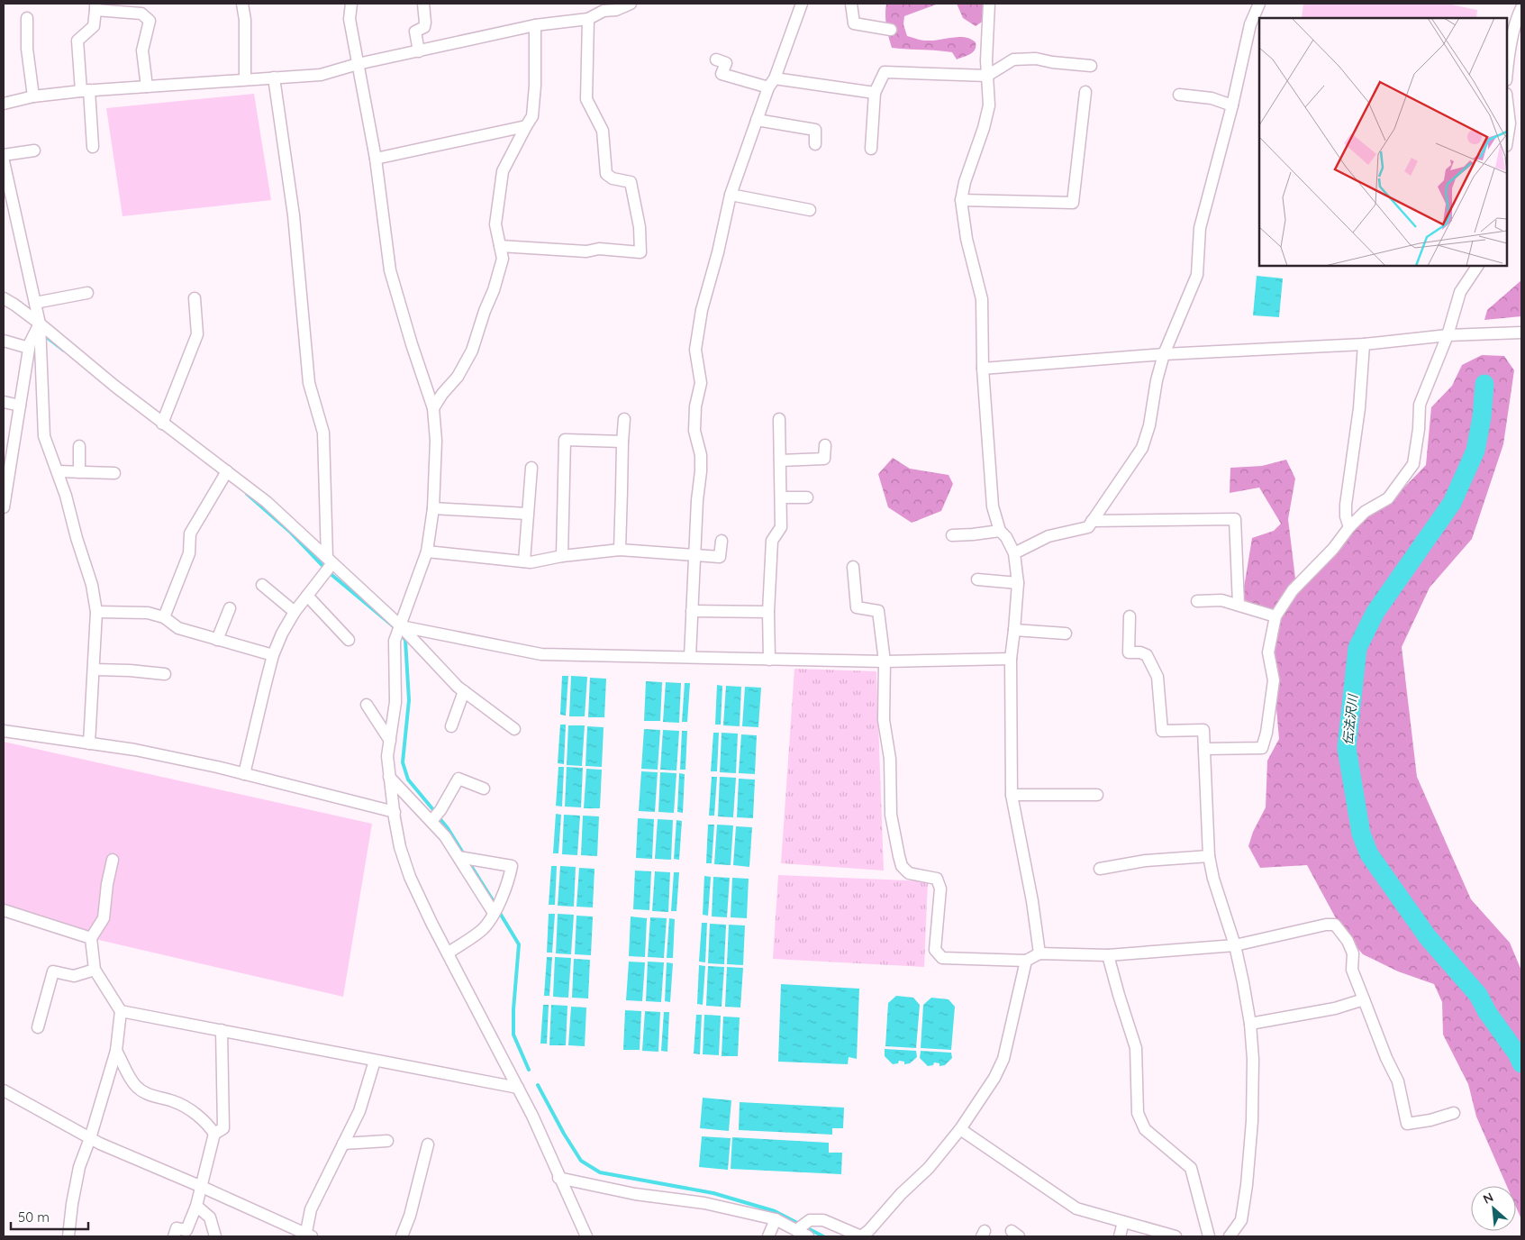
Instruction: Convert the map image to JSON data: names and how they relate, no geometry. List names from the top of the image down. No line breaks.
{"water":["伝法沢川"],"scale_bar":"50 m","north":"top left"}
